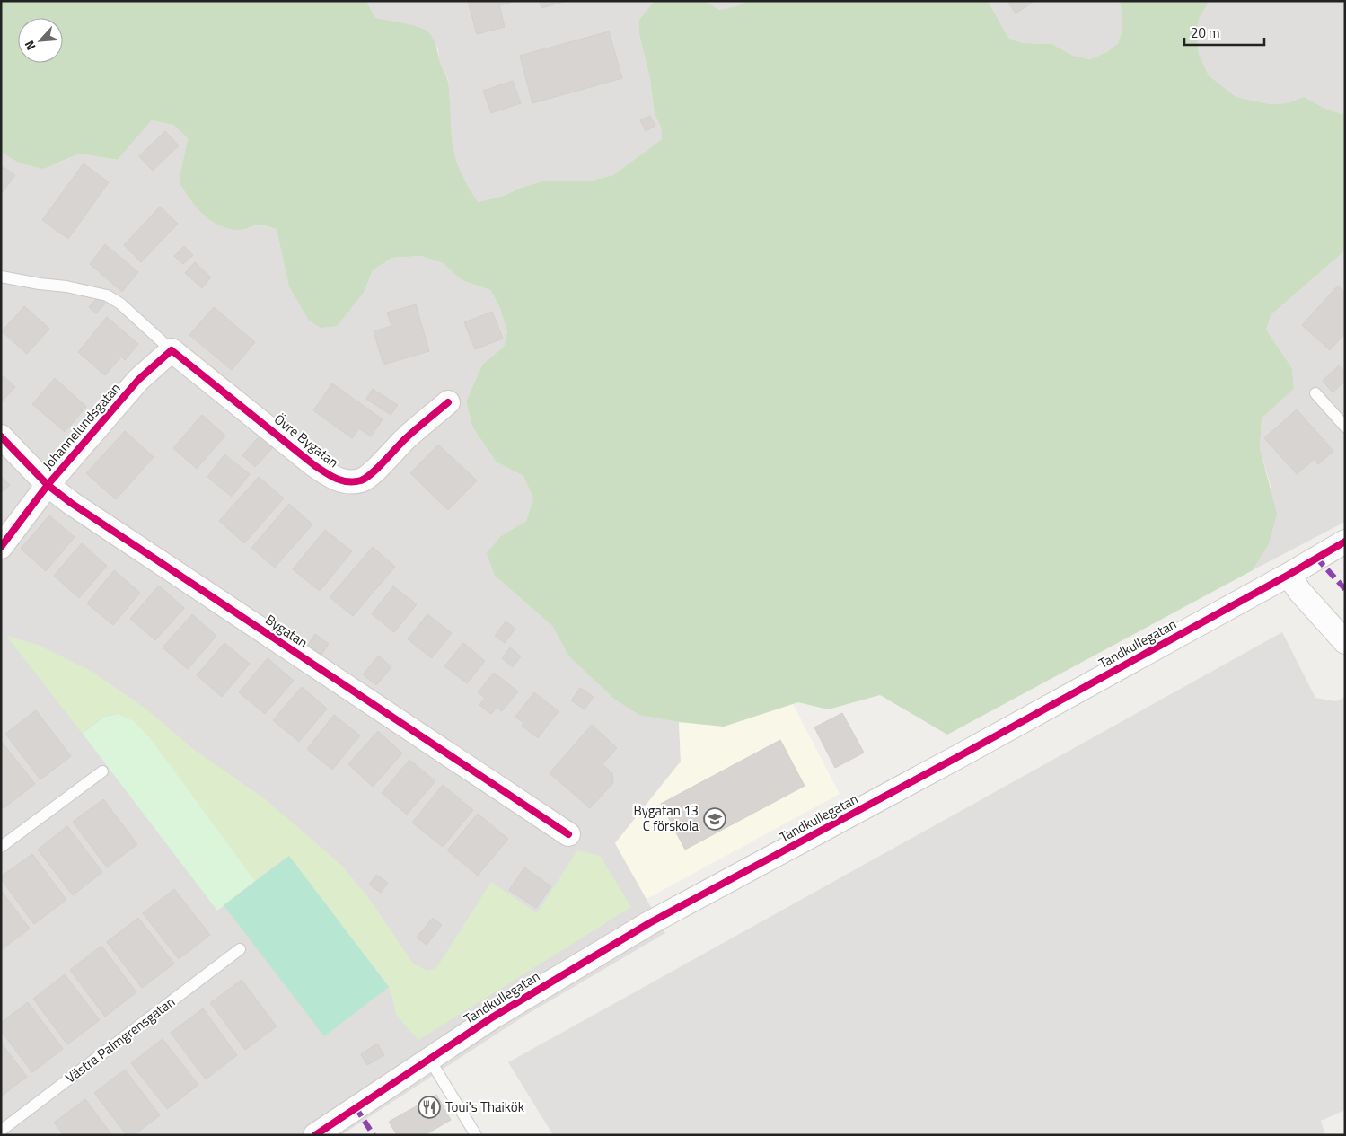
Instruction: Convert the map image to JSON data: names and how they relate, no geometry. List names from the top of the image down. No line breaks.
{"streets":{"street":["Johannelundsgatan","Övre Bygatan","Bygatan","Tandkullegatan"],"lane":["Västra Palmgrensgatan"]},"crossings":[["Johannelundsgatan","Övre Bygatan"],["Johannelundsgatan","Bygatan"]],"places":{"school or university":["Bygatan 13 C förskola"],"restaurant":["Toui's Thaikök"]},"scale_bar":"20 m","north":"bottom left"}
